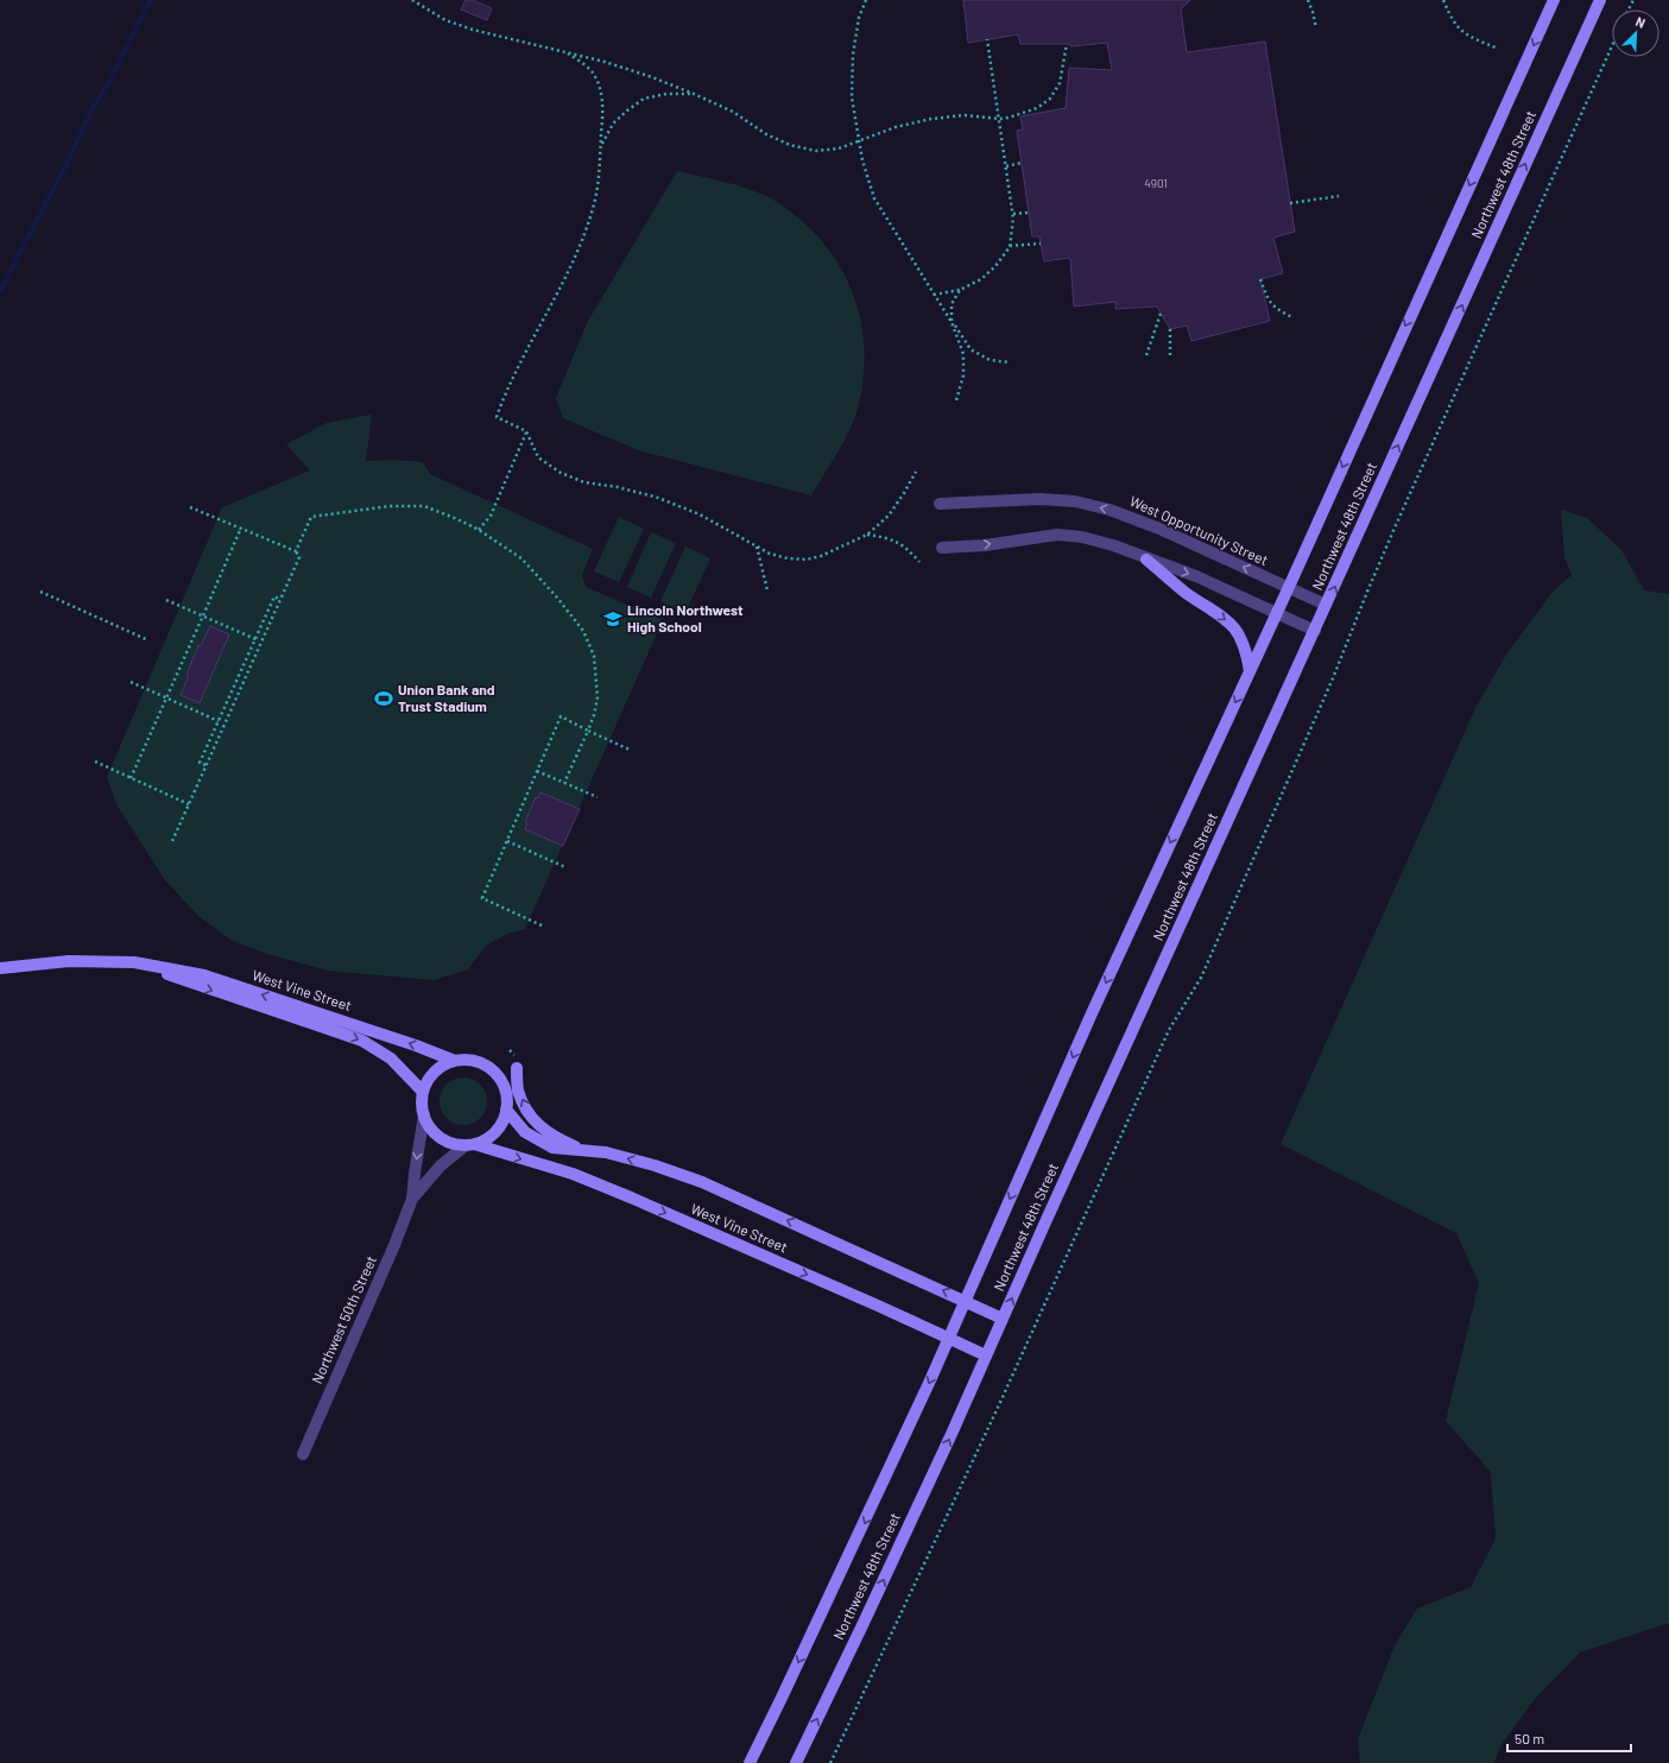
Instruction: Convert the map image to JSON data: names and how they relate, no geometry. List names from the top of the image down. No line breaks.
{"streets":{"main road":["Northwest 48th Street","West Vine Street"],"street":["West Opportunity Street","Northwest 50th Street"]},"crossings":[["Northwest 48th Street","West Opportunity Street"],["Northwest 48th Street","West Vine Street"],["West Vine Street","Northwest 50th Street"]],"places":{"school or university":["Lincoln Northwest High School"],"sports":["Union Bank and Trust Stadium"]},"house_numbers":["4901"],"scale_bar":"50 m","north":"top right"}
